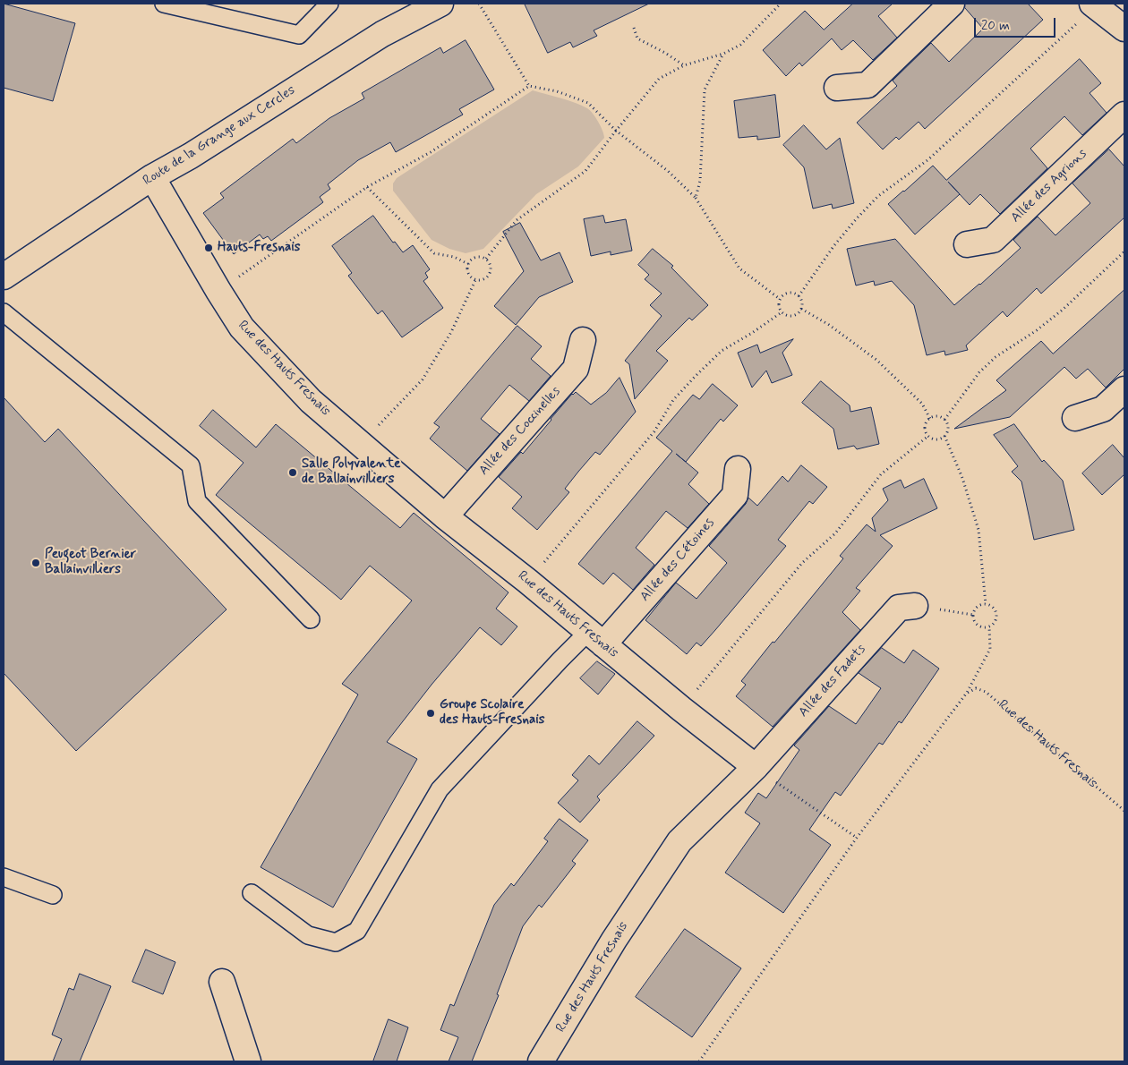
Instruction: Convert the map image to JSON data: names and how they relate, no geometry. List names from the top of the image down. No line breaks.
{"streets":{"street":["Route de la Grange aux Cercles","Allée des Agrions","Rue des Hauts Fresnais","Allée des Coccinelles","Allée des Cétoines","Allée des Fadets"]},"crossings":[["Route de la Grange aux Cercles","Rue des Hauts Fresnais"],["Rue des Hauts Fresnais","Allée des Coccinelles"],["Rue des Hauts Fresnais","Allée des Cétoines"],["Rue des Hauts Fresnais","Allée des Fadets"]],"places":["Hauts-Fresnais","Salle Polyvalente de Ballainvilliers","Peugeot Bernier Ballainvilliers","Groupe Scolaire des Hauts-Fresnais"],"scale_bar":"20 m"}
